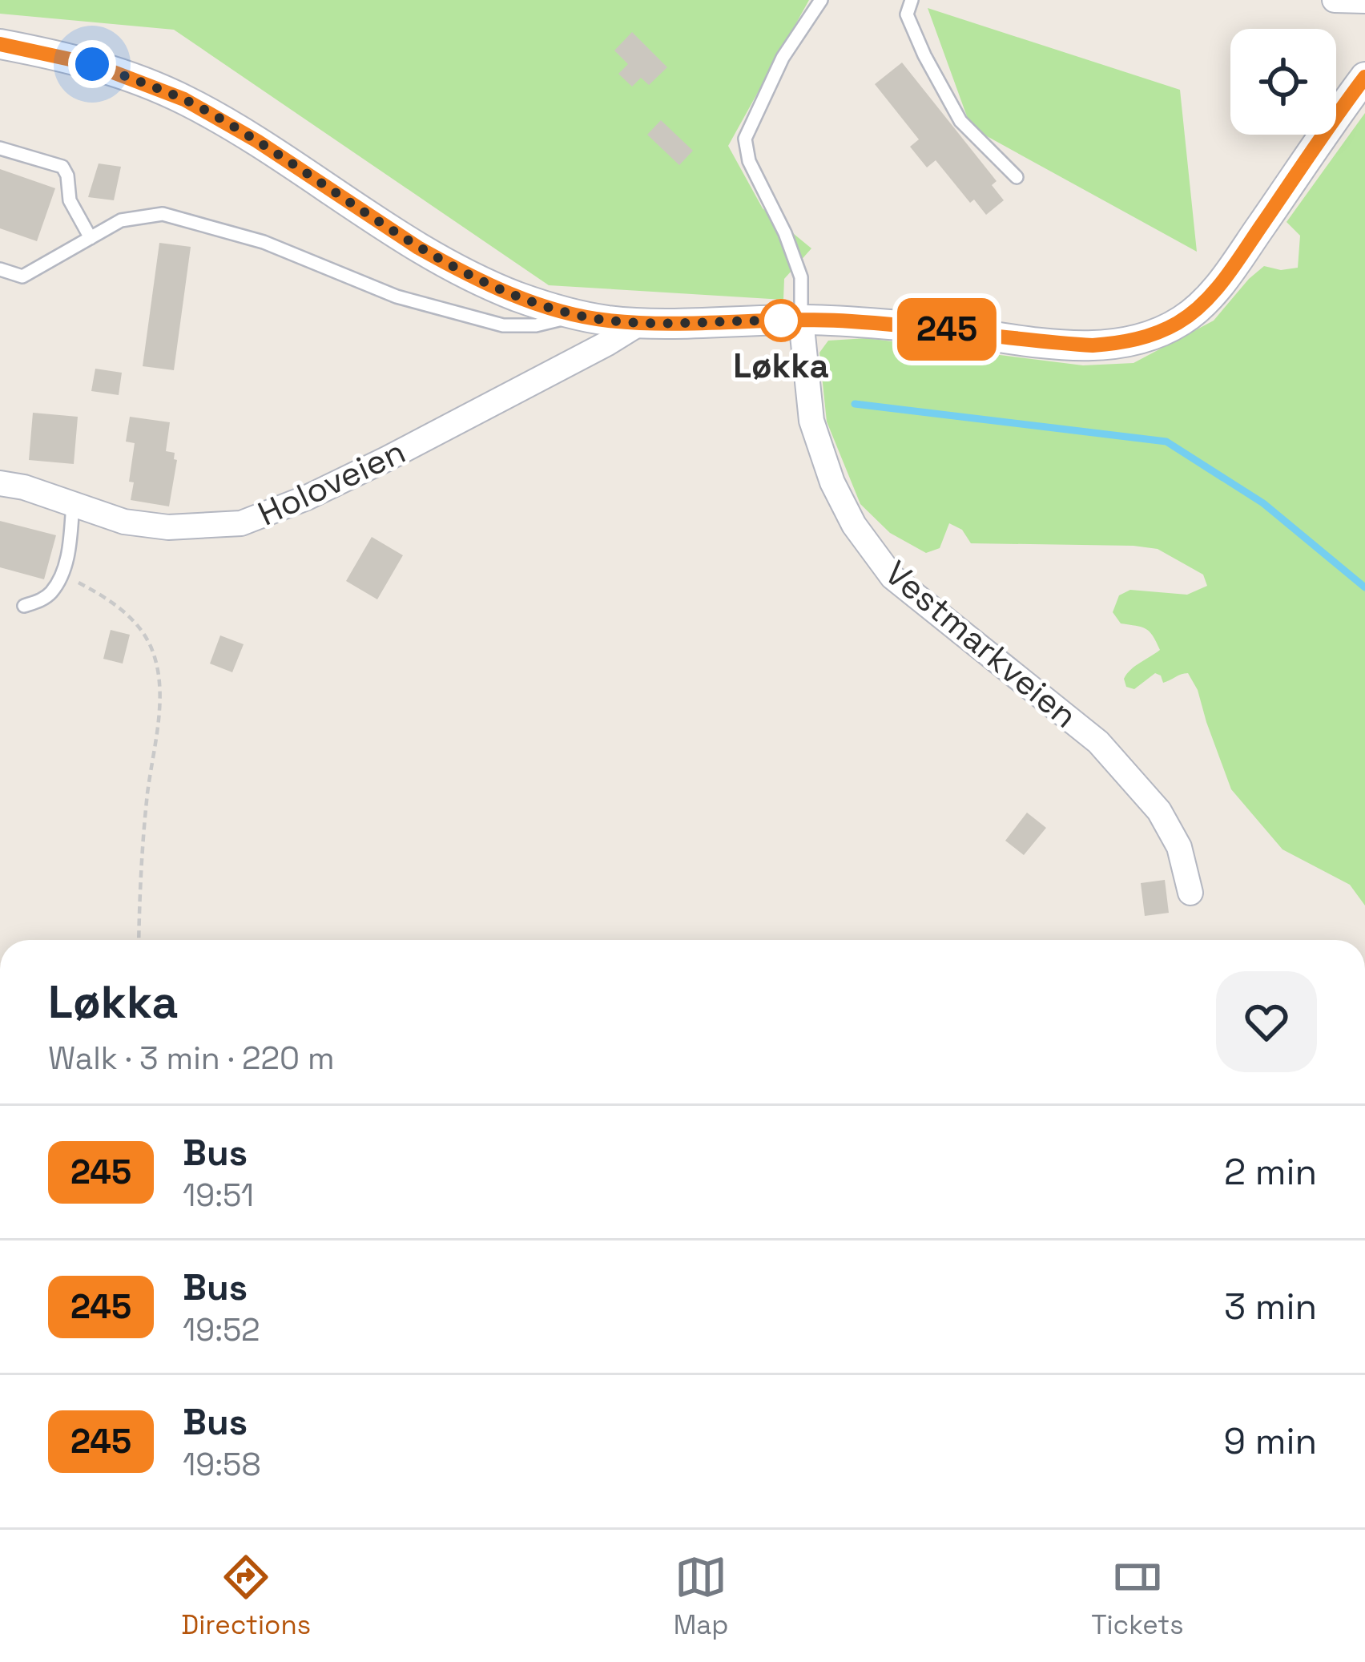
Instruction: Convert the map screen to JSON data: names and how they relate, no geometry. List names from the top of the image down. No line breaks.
{"streets":{"street":["Holoveien","Vestmarkveien"]},"places":["Løkka"],"lines":["bus line 245"],"page":{"on_map":"245","heading":["Løkka","Walk · 3 min · 220 m"],"list":[{"mark":"245","name":"Bus","note":"19:51","value":"2 min"},{"mark":"245","name":"Bus","note":"19:52","value":"3 min"},{"mark":"245","name":"Bus","note":"19:58","value":"9 min"}],"tabs":["Directions","Map","Tickets"]}}
